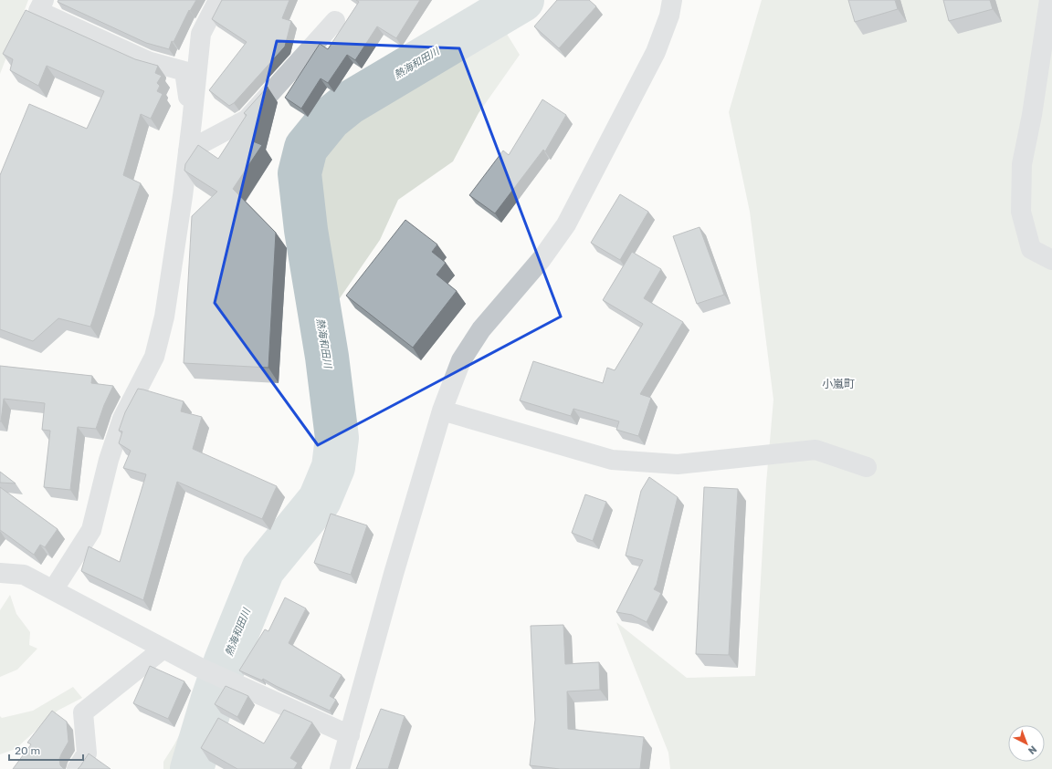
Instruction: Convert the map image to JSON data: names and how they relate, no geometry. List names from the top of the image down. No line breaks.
{"districts":["小嵐町"],"water":["熱海和田川"],"scale_bar":"20 m","north":"bottom right"}
